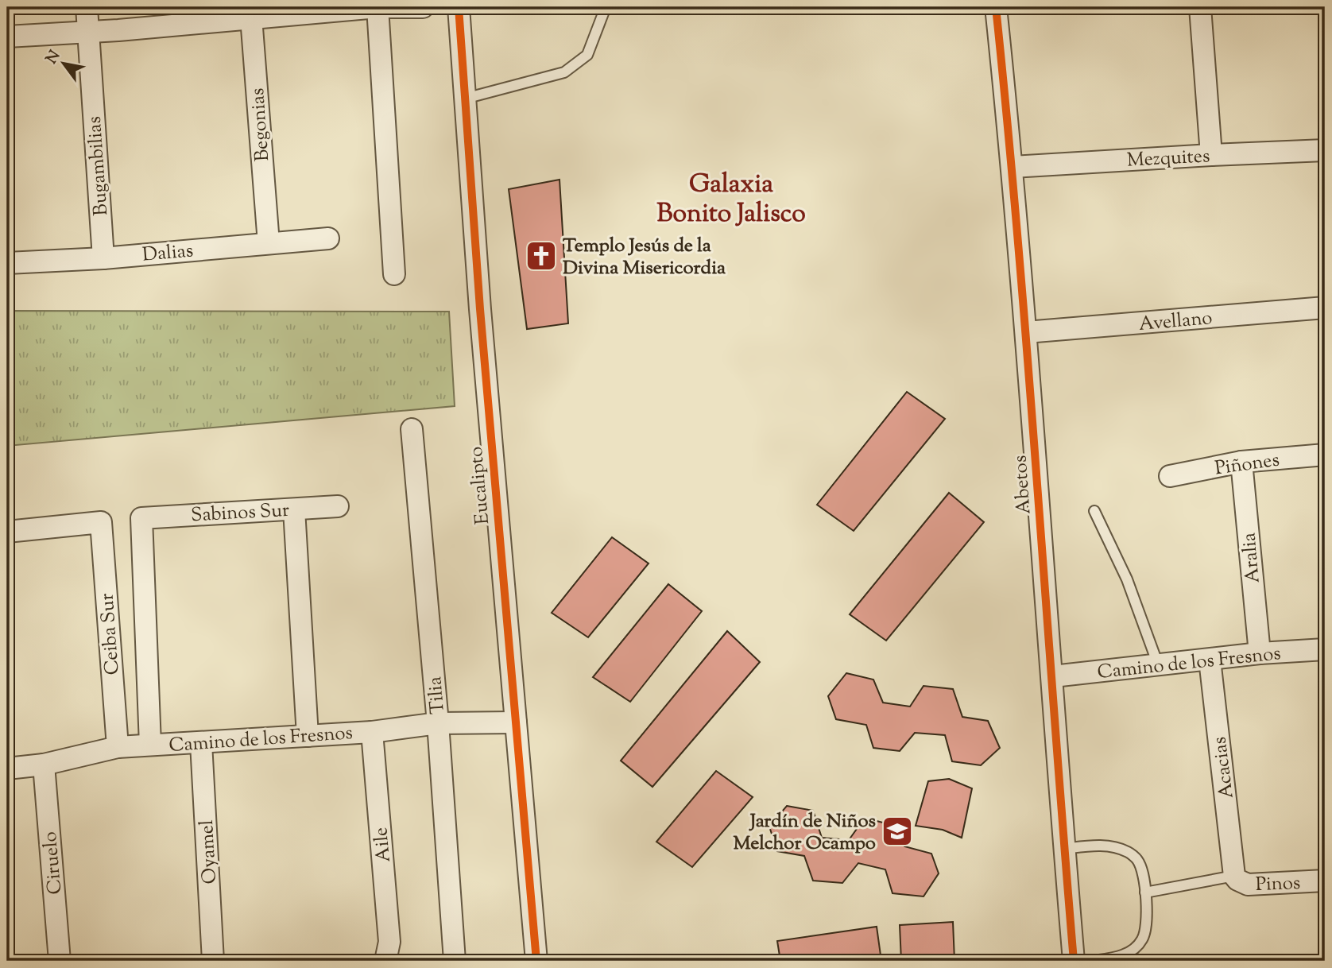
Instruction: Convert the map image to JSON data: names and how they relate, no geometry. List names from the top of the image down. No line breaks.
{"streets":{"street":["Begonias","Mezquites","Bugambilias","Dalias","Avellano","Piñones","Abetos","Eucalipto","Sabinos Sur","Aralia","Ceiba Sur","Camino de los Fresnos","Tilia","Acacias","Aile","Oyamel","Ciruelo","Pinos"]},"crossings":[["Begonias","Dalias"],["Mezquites","Abetos"],["Bugambilias","Dalias"],["Avellano","Abetos"],["Piñones","Aralia"],["Abetos","Camino de los Fresnos"],["Eucalipto","Camino de los Fresnos"],["Sabinos Sur","Camino de los Fresnos"],["Aralia","Camino de los Fresnos"],["Ceiba Sur","Camino de los Fresnos"],["Camino de los Fresnos","Tilia"],["Camino de los Fresnos","Acacias"],["Camino de los Fresnos","Aile"],["Camino de los Fresnos","Oyamel"],["Camino de los Fresnos","Ciruelo"],["Acacias","Pinos"]],"districts":["Galaxia Bonito Jalisco"],"places":{"church":["Templo Jesús de la Divina Misericordia"],"school or university":["Jardín de Niños Melchor Ocampo"]},"north":"top left"}
